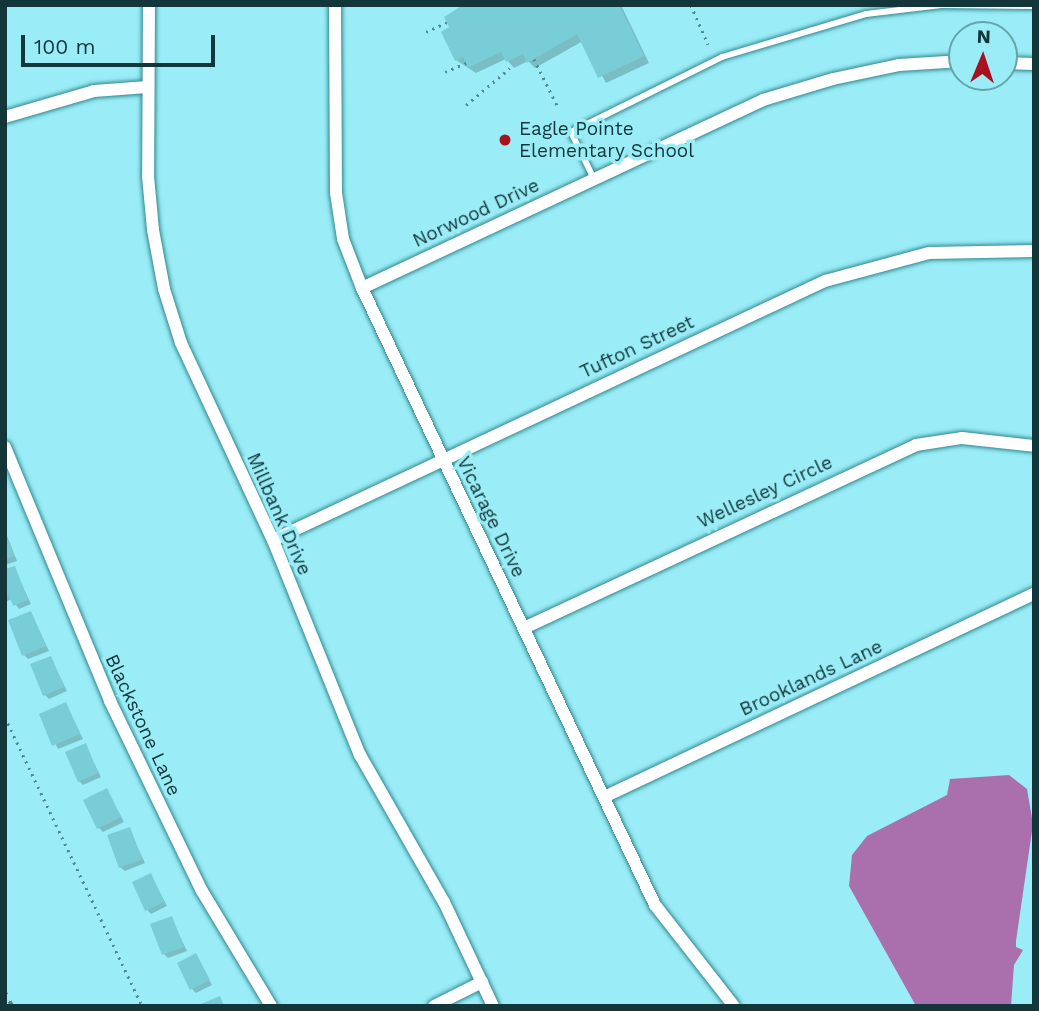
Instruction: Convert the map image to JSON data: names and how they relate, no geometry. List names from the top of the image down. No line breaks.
{"streets":{"street":["Norwood Drive","Tufton Street","Wellesley Circle","Millbank Drive","Vicarage Drive","Brooklands Lane","Blackstone Lane"]},"crossings":[["Norwood Drive","Vicarage Drive"],["Tufton Street","Millbank Drive"],["Tufton Street","Vicarage Drive"],["Wellesley Circle","Vicarage Drive"],["Vicarage Drive","Brooklands Lane"]],"places":["Eagle Pointe Elementary School"],"scale_bar":"100 m","north":"top"}
